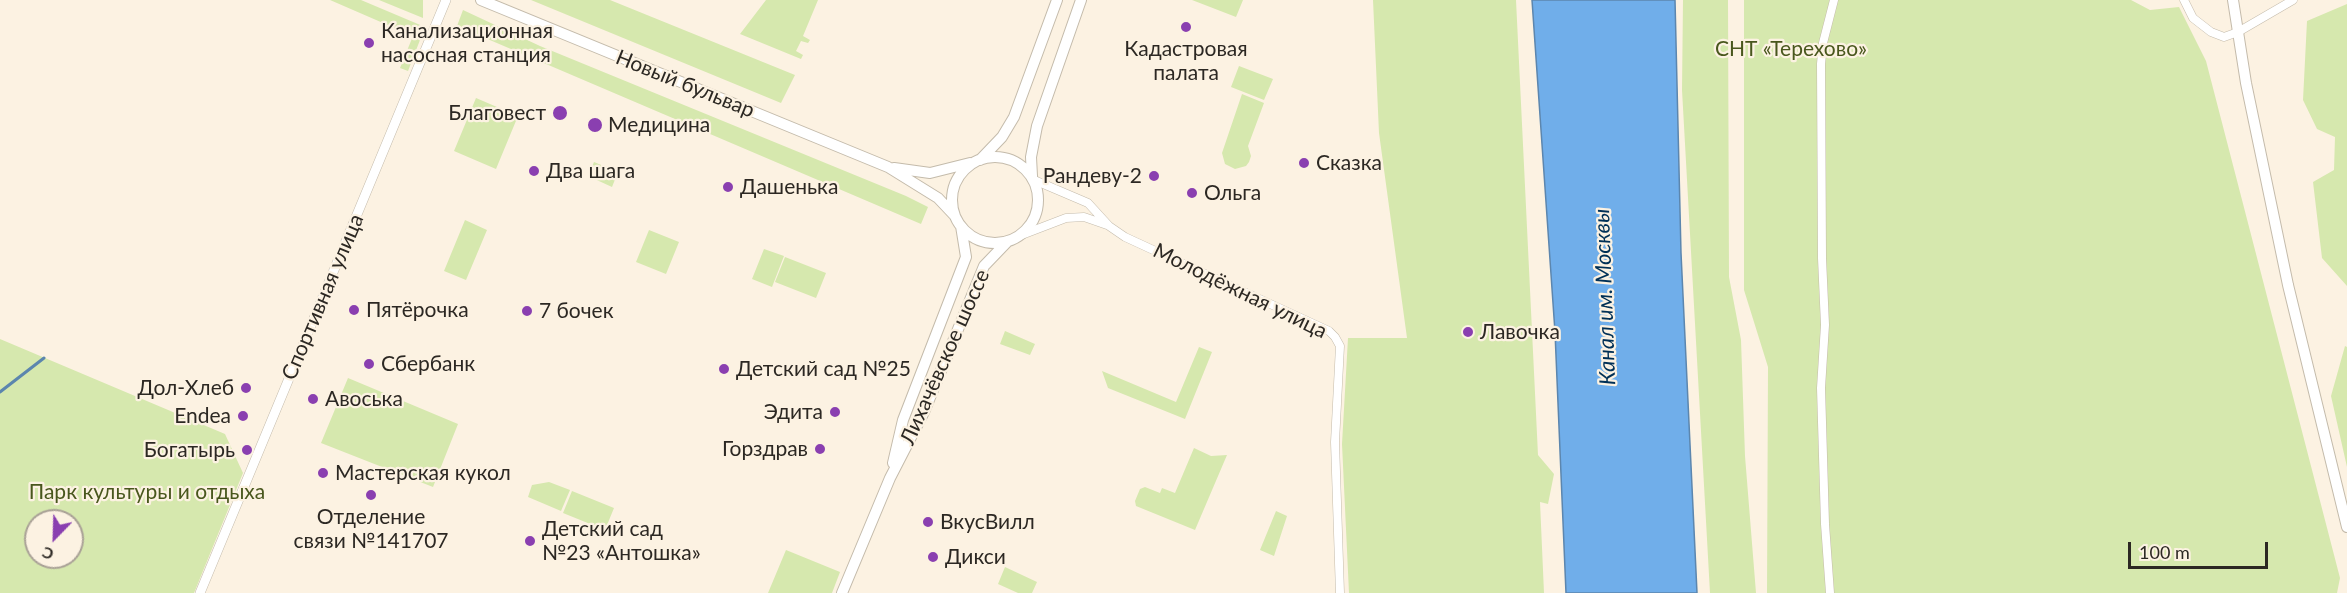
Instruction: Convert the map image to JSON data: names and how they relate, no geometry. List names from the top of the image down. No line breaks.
{"streets":{"main road":["Новый бульвар","Лихачёвское шоссе"],"street":["Молодёжная улица","Спортивная улица"]},"crossings":[["Новый бульвар","Молодёжная улица"],["Новый бульвар","Лихачёвское шоссе"],["Молодёжная улица","Лихачёвское шоссе"]],"water":["Канал им. Москвы"],"parks":["СНТ «Терехово»","Парк культуры и отдыха"],"places":["Кадастровая палата","Канализационная насосная станция","Благовест","Медицина","Сказка","Два шага","Рандеву-2","Дашенька","Ольга","Пятёрочка","7 бочек","Лавочка","Сбербанк","Детский сад №25","Дол-Хлеб","Авоська","Эдита","Endea","Горздрав","Богатырь","Мастерская кукол","Отделение связи №141707","ВкусВилл","Детский сад №23 «Антошка»","Дикси"],"scale_bar":"100 m","north":"bottom left"}
